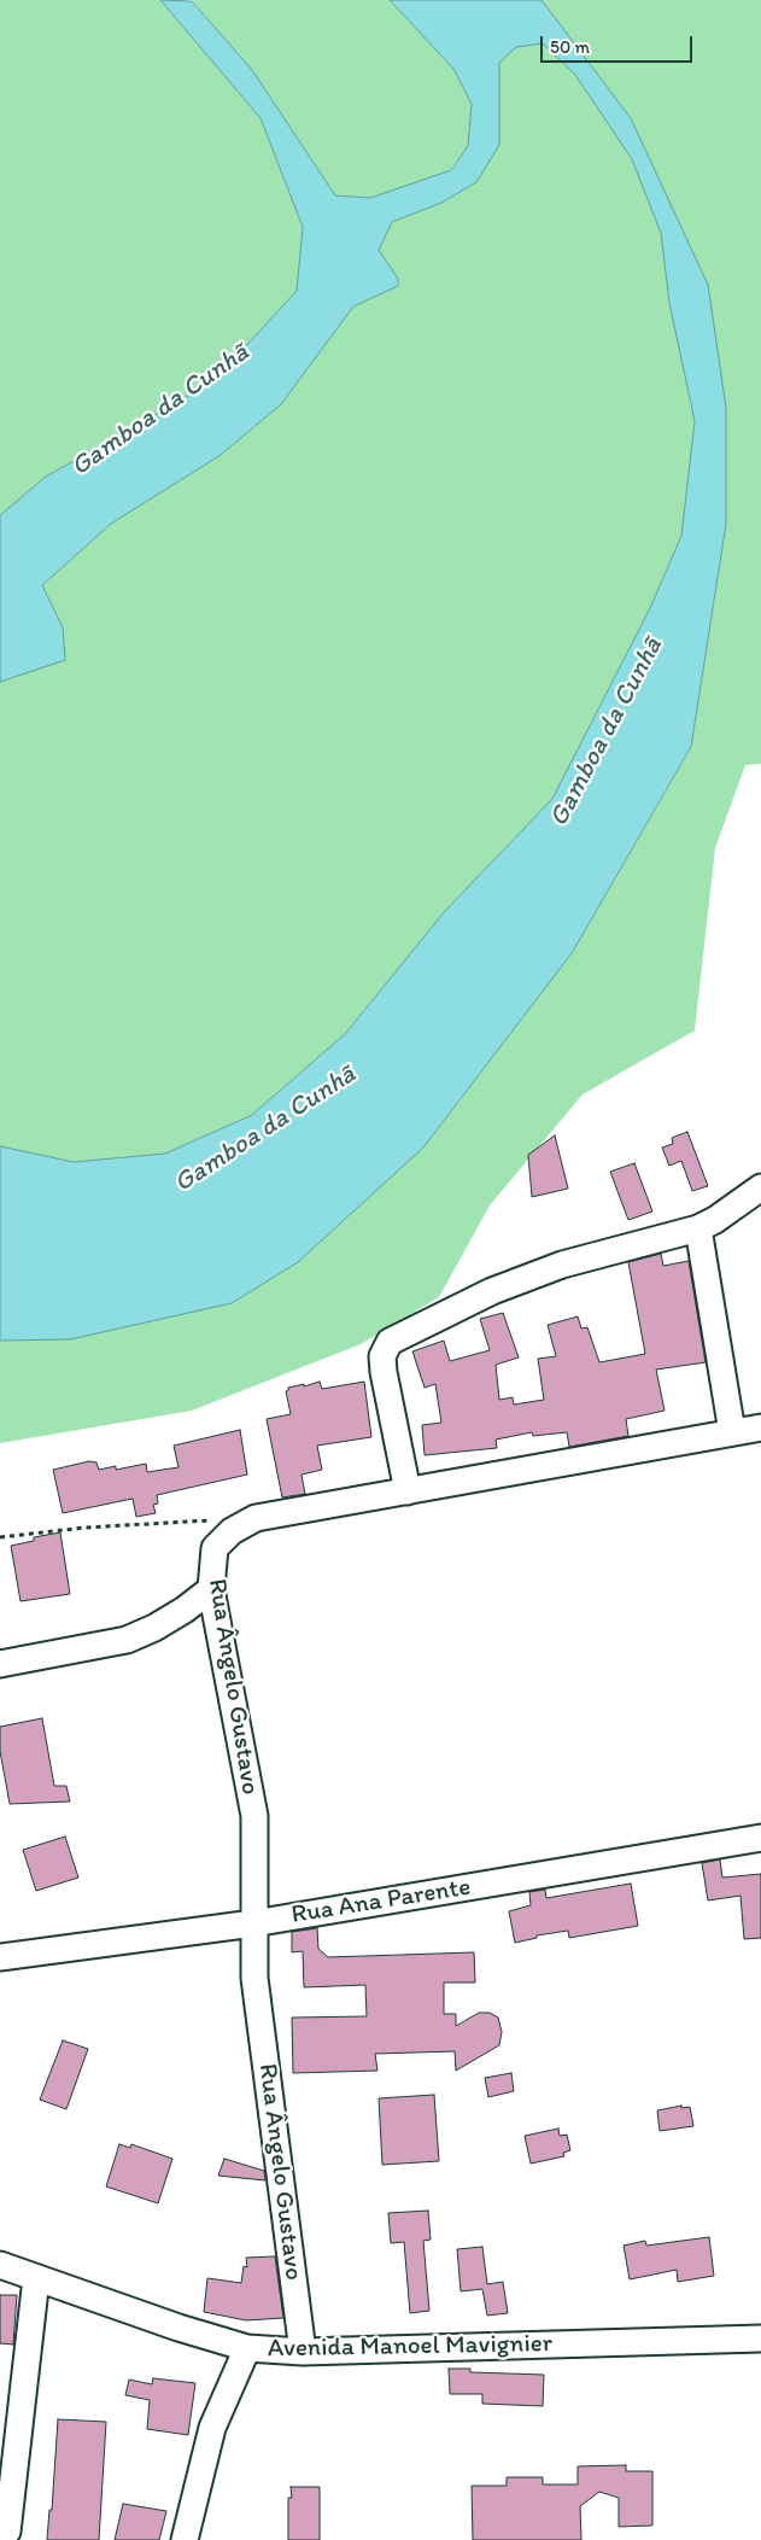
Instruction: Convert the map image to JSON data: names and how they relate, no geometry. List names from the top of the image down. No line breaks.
{"streets":{"street":["Rua Ângelo Gustavo","Rua Ana Parente","Avenida Manoel Mavignier"]},"crossings":[["Rua Ângelo Gustavo","Rua Ana Parente"],["Rua Ângelo Gustavo","Avenida Manoel Mavignier"]],"water":["Gamboa da Cunhã"],"scale_bar":"50 m"}
